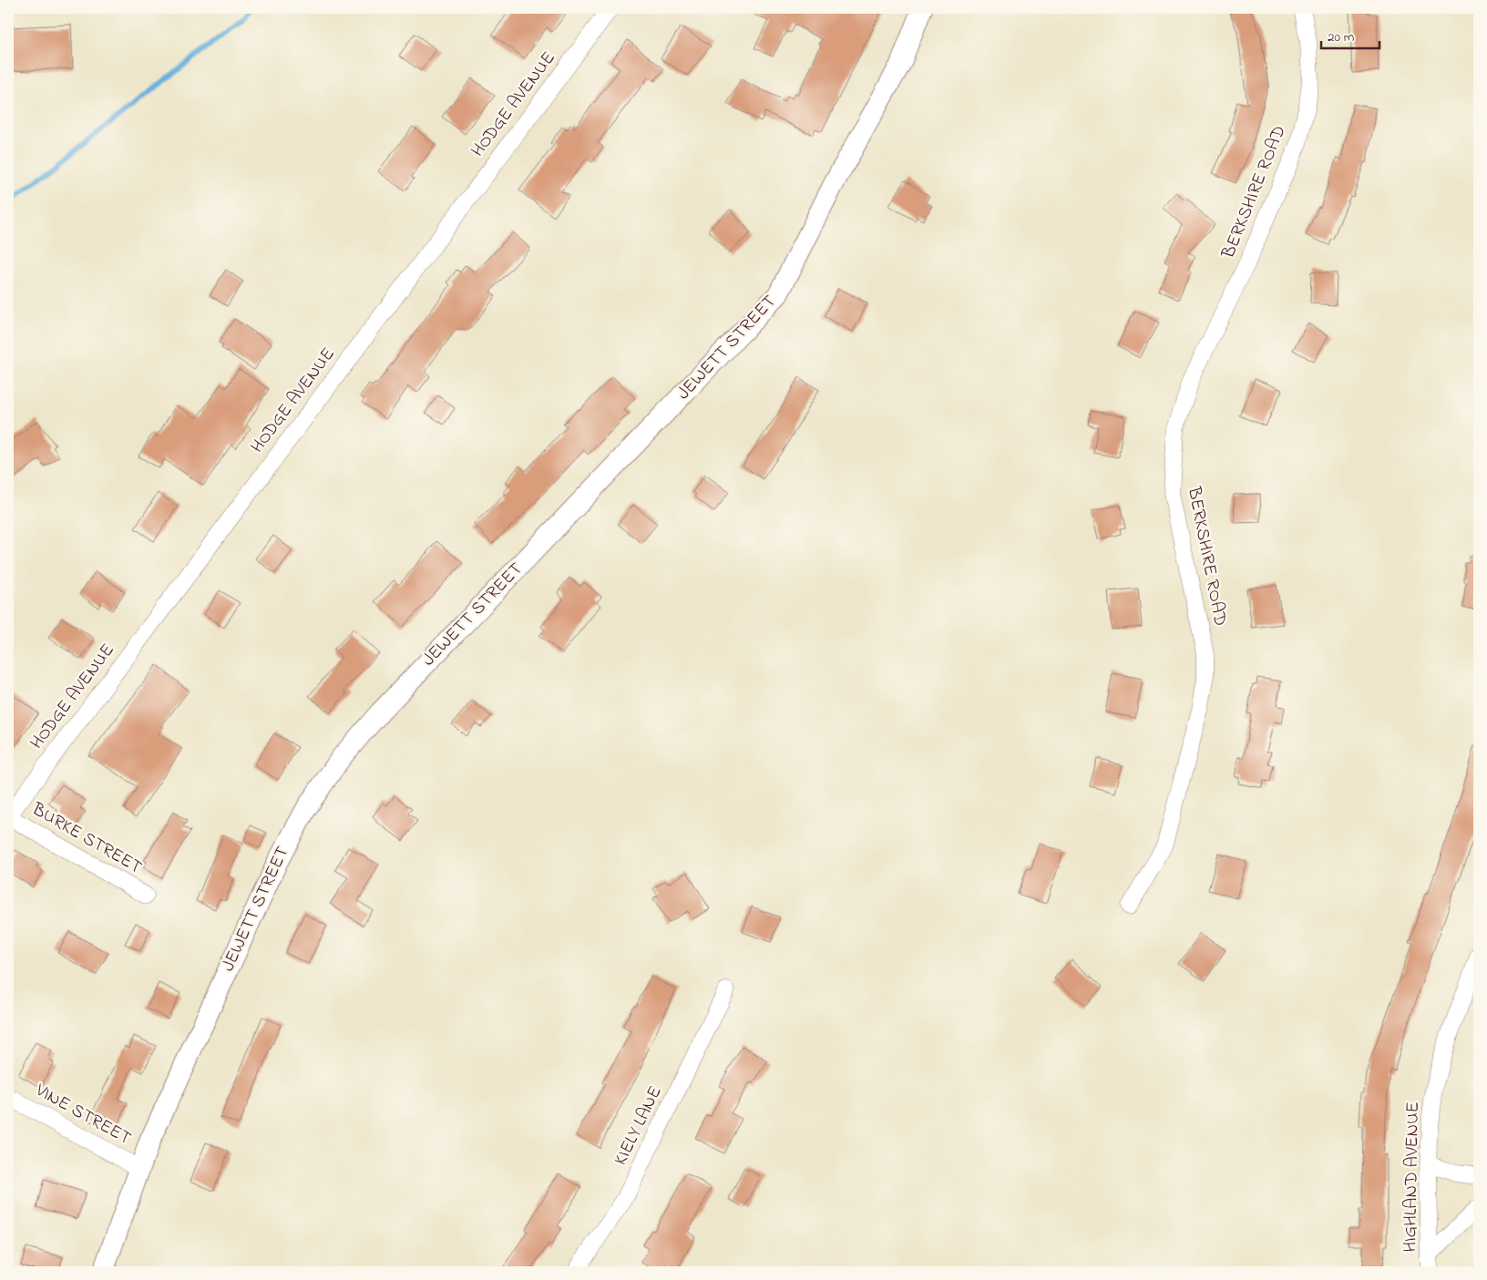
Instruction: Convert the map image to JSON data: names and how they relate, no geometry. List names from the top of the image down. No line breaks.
{"streets":{"street":["HODGE AVENUE","BERKSHIRE ROAD","JEWETT STREET","BURKE STREET","VINE STREET","KIELY LANE","HIGHLAND AVENUE"]},"crossings":[["HODGE AVENUE","BURKE STREET"],["JEWETT STREET","VINE STREET"]],"scale_bar":"20 m"}
